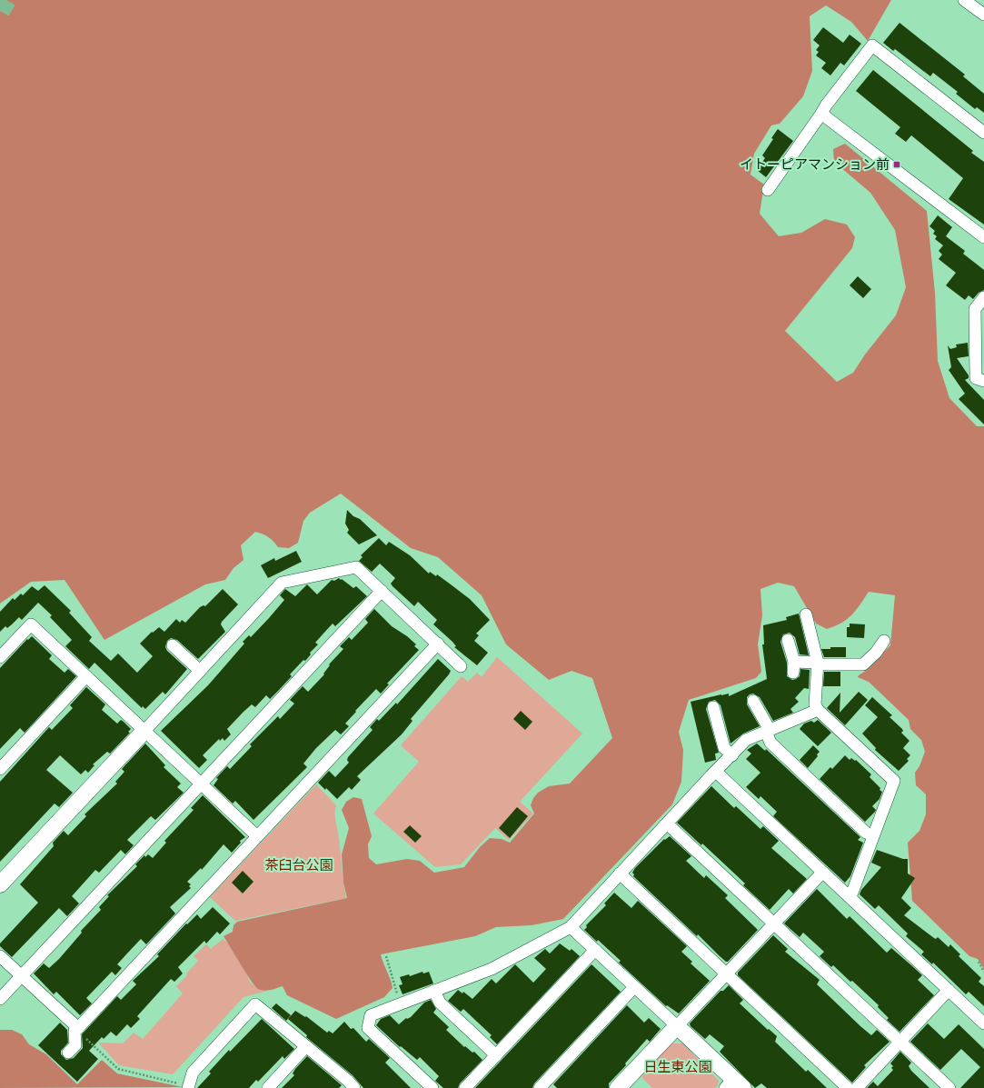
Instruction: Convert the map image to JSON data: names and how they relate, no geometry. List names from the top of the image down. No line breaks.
{"parks":["茶臼台公園","日生東公園"],"places":{"transit":["イトーピアマンション前"]}}
